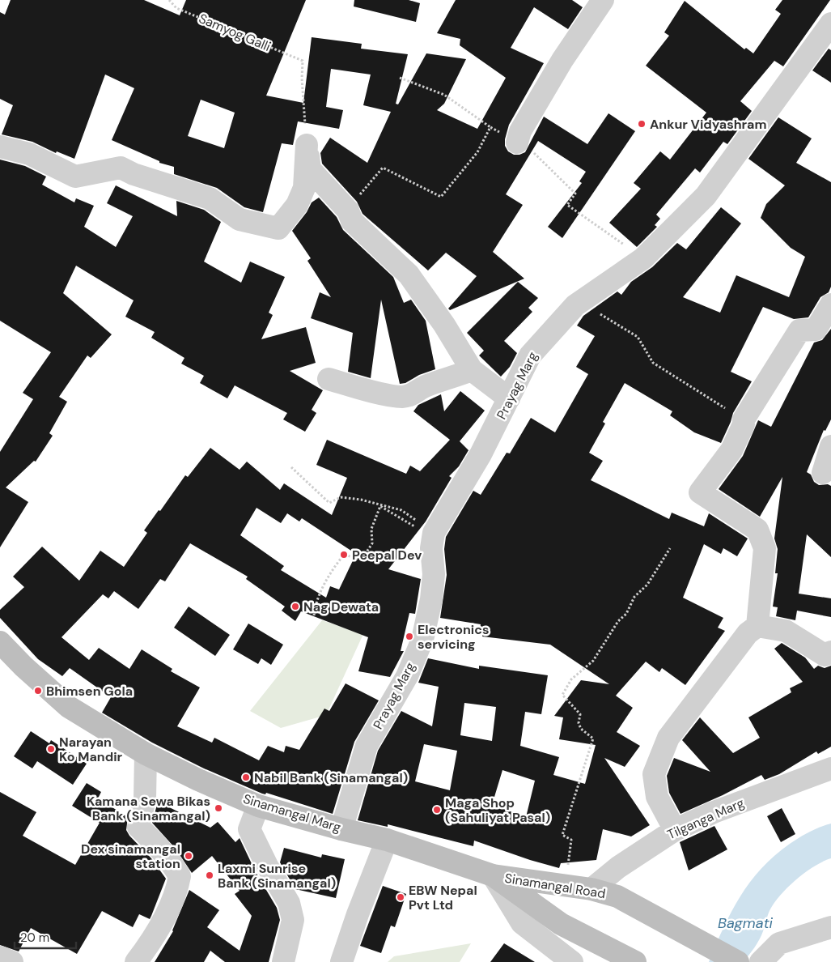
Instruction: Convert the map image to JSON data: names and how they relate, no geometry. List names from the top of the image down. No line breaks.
{"streets":{"main road":["Sinamangal Marg","Sinamangal Road"],"street":["Prayag Marg","Tilganga Marg"]},"crossings":[["Prayag Marg","Sinamangal Marg"],["Sinamangal Marg","Sinamangal Road"],["Tilganga Marg","Sinamangal Road"]],"water":["Bagmati"],"places":["Ankur Vidyashram","Peepal Dev","Nag Dewata","Electronics servicing","Bhimsen Gola","Narayan Ko Mandir","Nabil Bank (Sinamangal)","Kamana Sewa Bikas Bank (Sinamangal)","Maga Shop (Sahuliyat Pasal)","Dex sinamangal station","Laxmi Sunrise Bank (Sinamangal)","EBW Nepal Pvt Ltd"],"scale_bar":"20 m"}
